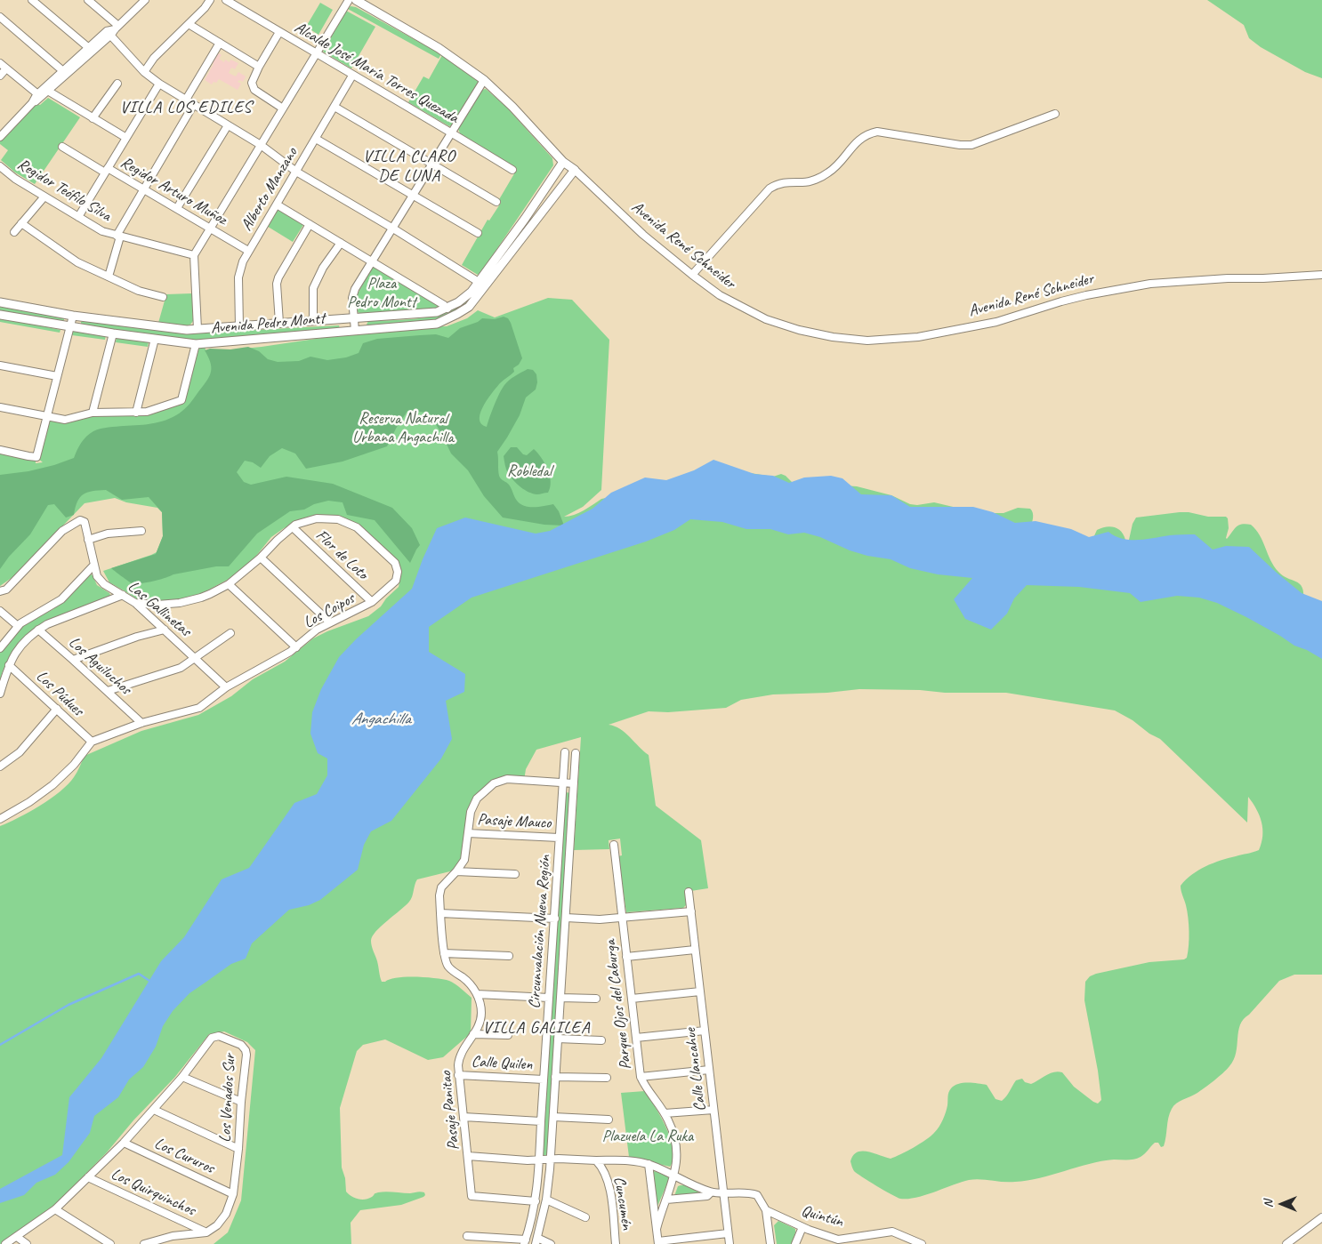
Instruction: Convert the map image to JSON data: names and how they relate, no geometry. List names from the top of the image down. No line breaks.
{"streets":{"main road":["Avenida René Schneider","Avenida Pedro Montt"],"street":["Alcalde José María Torres Quezada","Alberto Manzano","Regidor Teófilo Silva","Regidor Arturo Muñoz","Flor de Loto","Las Gallinetas","Los Coipos","Los Aguiluchos","Los Púdues","Pasaje Mauco","Circunvalación Nueva Región","Parque Ojos del Caburga","Calle Quilen","Calle Llancahue","Los Venados Sur","Pasaje Panitao","Los Cururos","Los Quirquinchos","Cuncumén","Quintún"]},"crossings":[["Alcalde José María Torres Quezada","Alberto Manzano"],["Alberto Manzano","Regidor Arturo Muñoz"],["Alberto Manzano","Avenida Pedro Montt"],["Avenida René Schneider","Avenida Pedro Montt"],["Flor de Loto","Los Coipos"],["Las Gallinetas","Los Coipos"],["Los Coipos","Los Aguiluchos"],["Los Coipos","Los Púdues"],["Pasaje Mauco","Circunvalación Nueva Región"],["Pasaje Mauco","Pasaje Panitao"],["Circunvalación Nueva Región","Calle Quilen"],["Circunvalación Nueva Región","Pasaje Panitao"],["Calle Quilen","Pasaje Panitao"],["Calle Llancahue","Quintún"],["Los Venados Sur","Los Cururos"],["Los Venados Sur","Los Quirquinchos"]],"districts":["VILLA LOS EDILES","VILLA CLARO DE LUNA","VILLA GALILEA"],"water":["Angachilla"],"parks":["Plaza Pedro Montt","Reserva Natural Urbana Angachilla","Robledal","Plazuela La Ruka"],"north":"left"}
